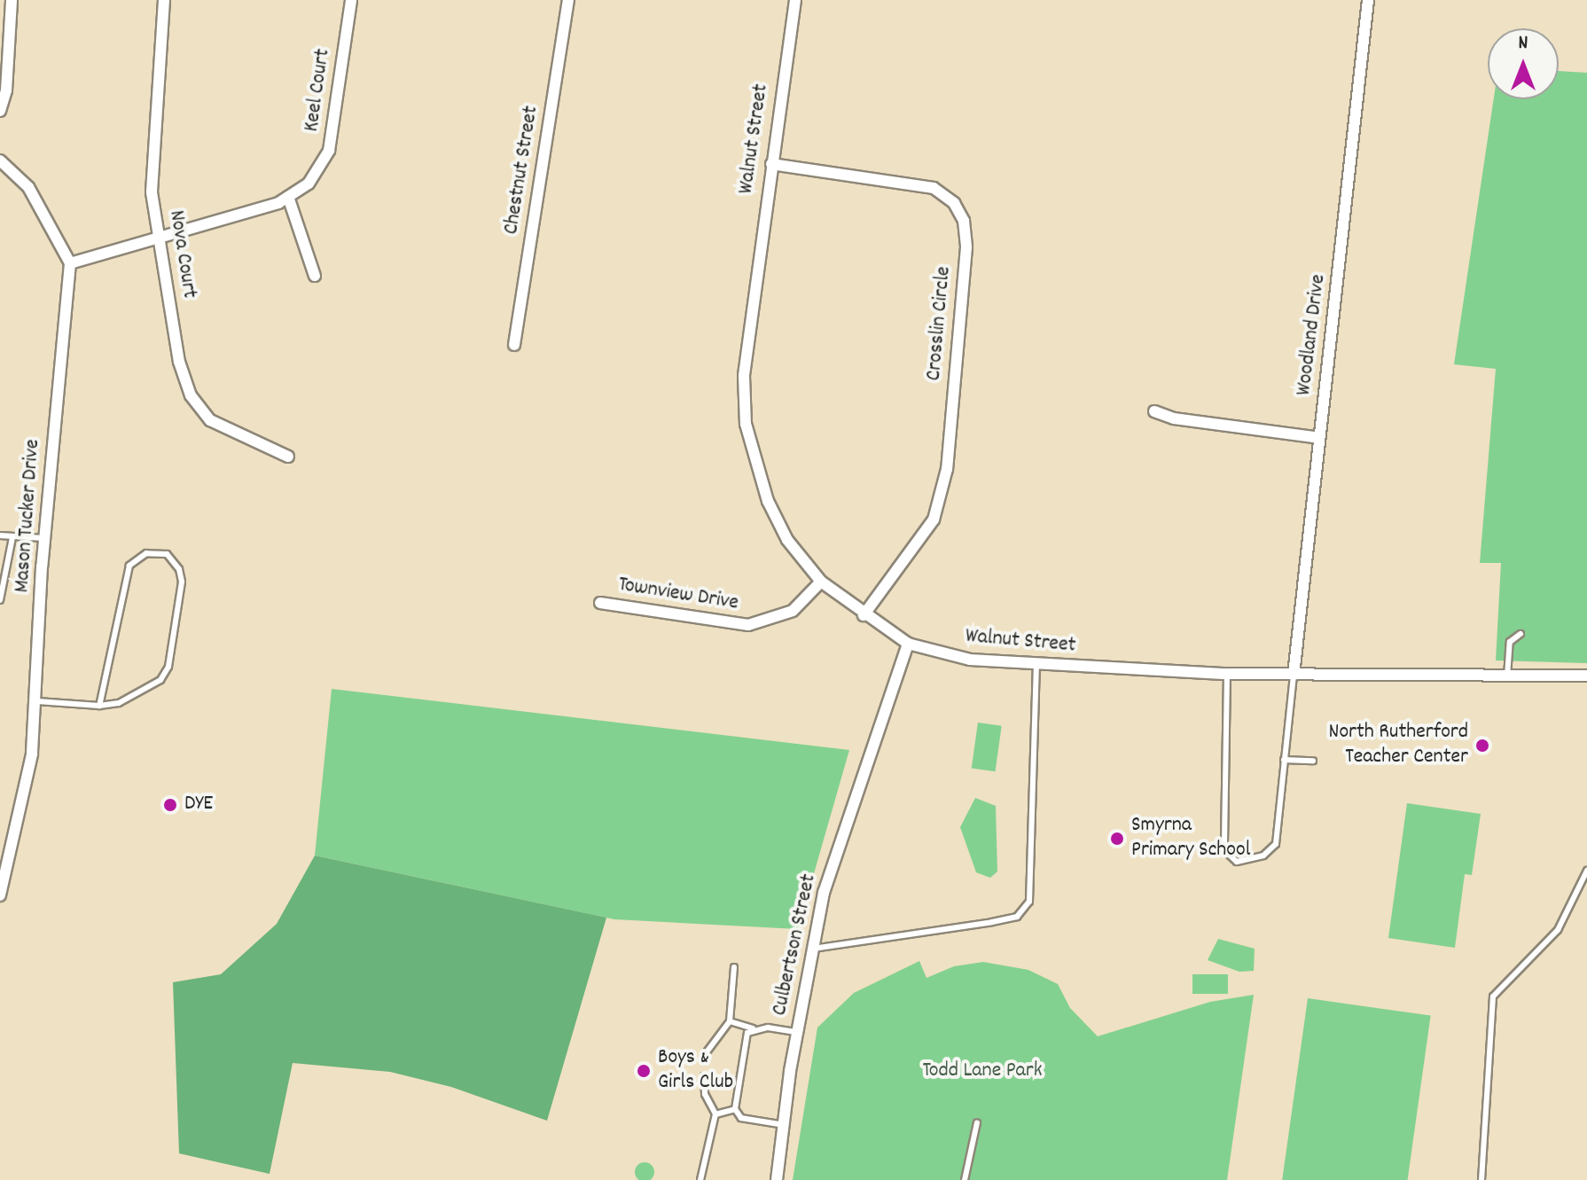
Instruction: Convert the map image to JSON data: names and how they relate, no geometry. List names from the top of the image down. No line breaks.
{"streets":{"street":["Keel Court","Walnut Street","Chestnut Street","Nova Court","Crosslin Circle","Woodland Drive","Mason Tucker Drive","Townview Drive","Culbertson Street"]},"crossings":[["Keel Court","Nova Court"],["Keel Court","Mason Tucker Drive"],["Walnut Street","Crosslin Circle"],["Walnut Street","Woodland Drive"],["Walnut Street","Townview Drive"],["Walnut Street","Culbertson Street"]],"parks":["Todd Lane Park"],"places":["North Rutherford Teacher Center","DYE","Smyrna Primary School","Boys & Girls Club"],"north":"top"}
